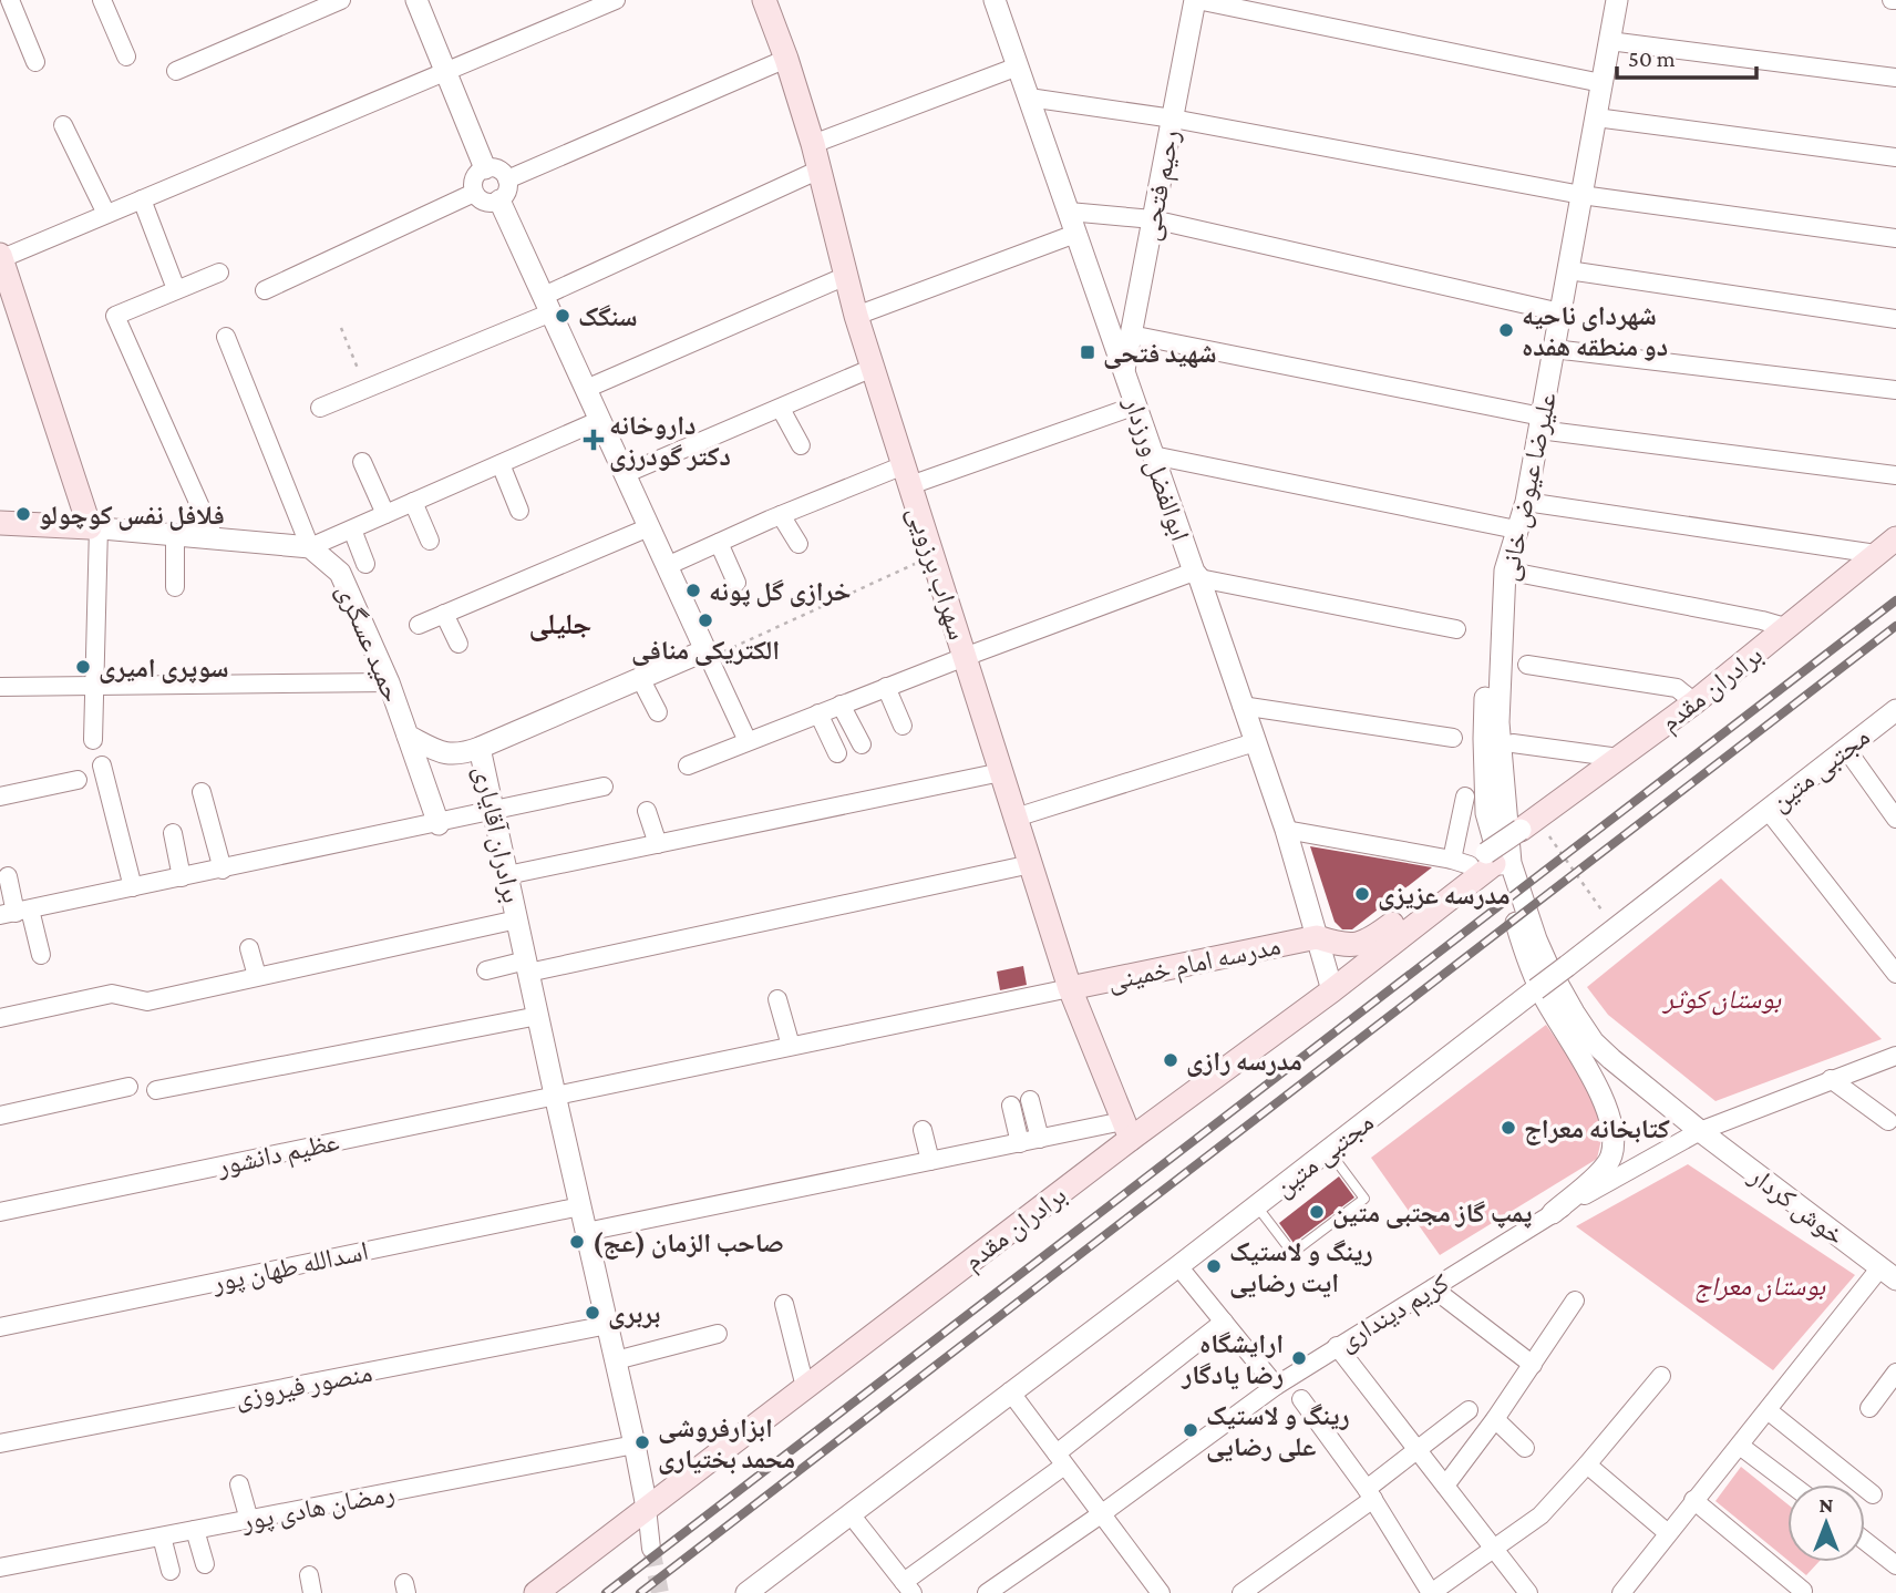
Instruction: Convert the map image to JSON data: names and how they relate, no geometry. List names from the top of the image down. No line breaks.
{"streets":{"main road":["سهراب برزویی","برادران مقدم","مدرسه امام خمینی"],"street":["رحیم فتحی","ابوالفضل ورزدار","علیرضا عیوض خانی","حمید عسگری","مجتبی متین","برادران آقایاری","عظیم دانشور","خوش کردار","اسدالله طهان پور","کریم دینداری","منصور فیروزی","رمضان هادی پور"]},"crossings":[["رحیم فتحی","ابوالفضل ورزدار"],["ابوالفضل ورزدار","برادران مقدم"],["ابوالفضل ورزدار","مدرسه امام خمینی"],["علیرضا عیوض خانی","خوش کردار"],["سهراب برزویی","برادران مقدم"],["سهراب برزویی","مدرسه امام خمینی"],["سهراب برزویی","عظیم دانشور"],["حمید عسگری","برادران آقایاری"],["برادران مقدم","برادران آقایاری"],["برادران آقایاری","عظیم دانشور"],["برادران آقایاری","اسدالله طهان پور"],["برادران آقایاری","منصور فیروزی"],["برادران آقایاری","رمضان هادی پور"],["مدرسه امام خمینی","عظیم دانشور"],["خوش کردار","کریم دینداری"]],"districts":["جلیلی"],"parks":["بوستان کوثر","بوستان معراج"],"places":{"other":["سنگک","شهردای ناحیه دو منطقه هفده","فلافل نفس کوچولو","خرازی گل پونه","الکتریکی منافی","سوپری امیری","مدرسه عزیزی","مدرسه رازی","کتابخانه معراج","پمپ گاز مجتبی متین","صاحب الزمان (عج)","رینگ و لاستیک ایت رضایی","بربری","ارایشگاه رضا یادگار","رینگ و لاستیک علی رضایی","ابزارفروشی محمد بختیاری"],"transit":["شهید فتحی"],"health":["داروخانه دکتر گودرزی"]},"scale_bar":"50 m","north":"top"}
